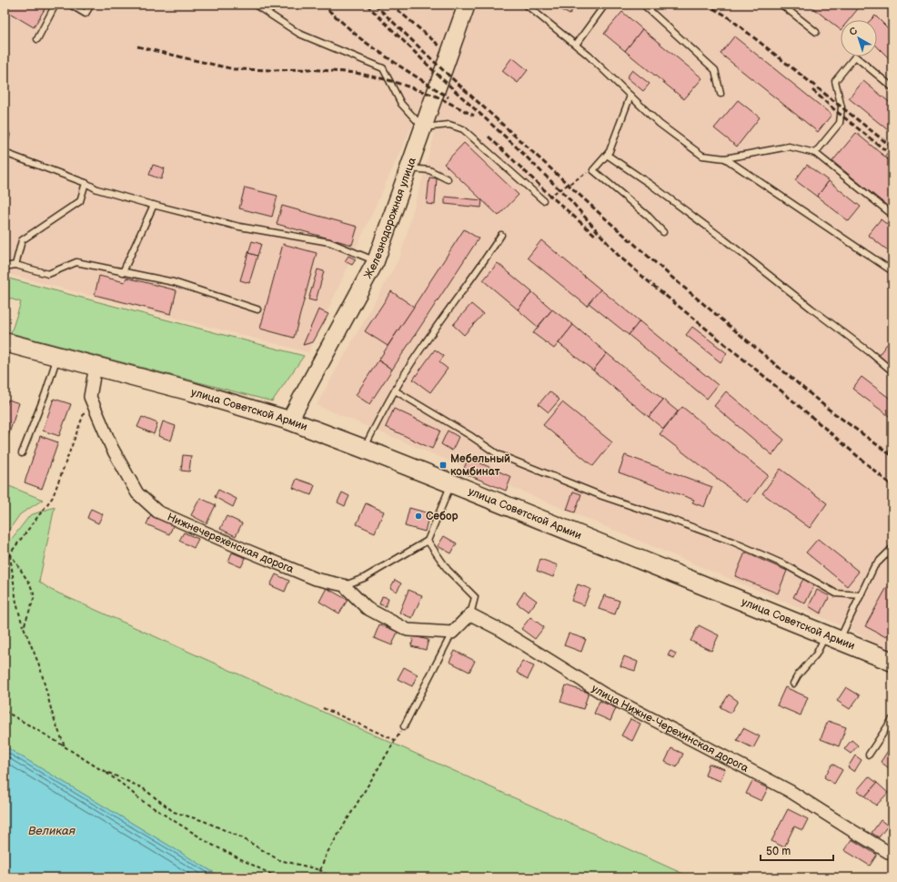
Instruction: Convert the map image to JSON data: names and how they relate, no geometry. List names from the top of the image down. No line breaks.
{"streets":{"main road":["улица Советской Армии"],"street":["Железнодорожная улица","Нижнечерехенская дорога","улица Нижне-Черехинская дорога"]},"crossings":[["Железнодорожная улица","улица Советской Армии"]],"water":["Великая"],"places":{"transit":["Мебельный комбинат"],"other":["Себор"]},"scale_bar":"50 m","north":"top left"}
